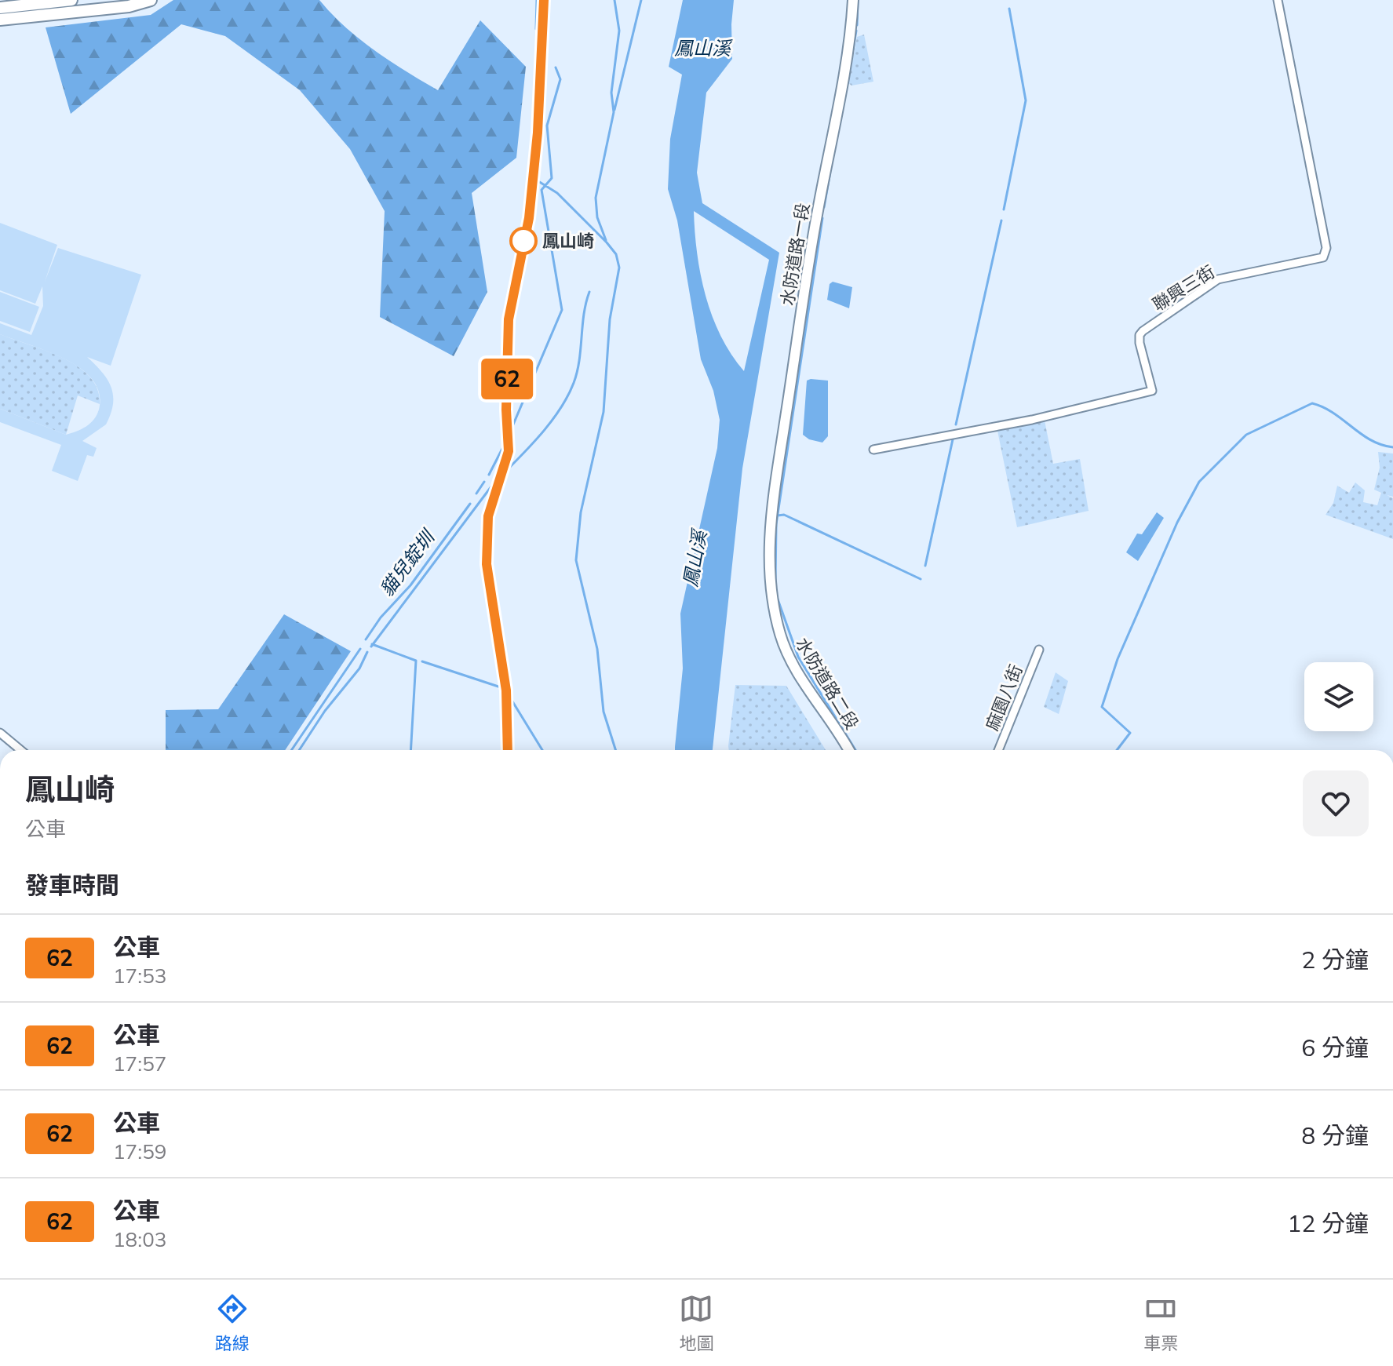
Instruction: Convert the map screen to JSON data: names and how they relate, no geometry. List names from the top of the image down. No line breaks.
{"streets":{"street":["水防道路一段","聯興三街","水防道路二段","麻園八街"]},"crossings":[["水防道路一段","水防道路二段"]],"water":["鳳山溪","貓兒錠圳"],"places":["鳳山崎"],"lines":["bus line 62"],"page":{"on_map":"62","heading":[["鳳山崎","公車"],"發車時間"],"list":[{"mark":"62","name":"公車","note":"17:53","value":"2 分鐘"},{"mark":"62","name":"公車","note":"17:57","value":"6 分鐘"},{"mark":"62","name":"公車","note":"17:59","value":"8 分鐘"},{"mark":"62","name":"公車","note":"18:03","value":"12 分鐘"}],"tabs":["路線","地圖","車票"]}}
